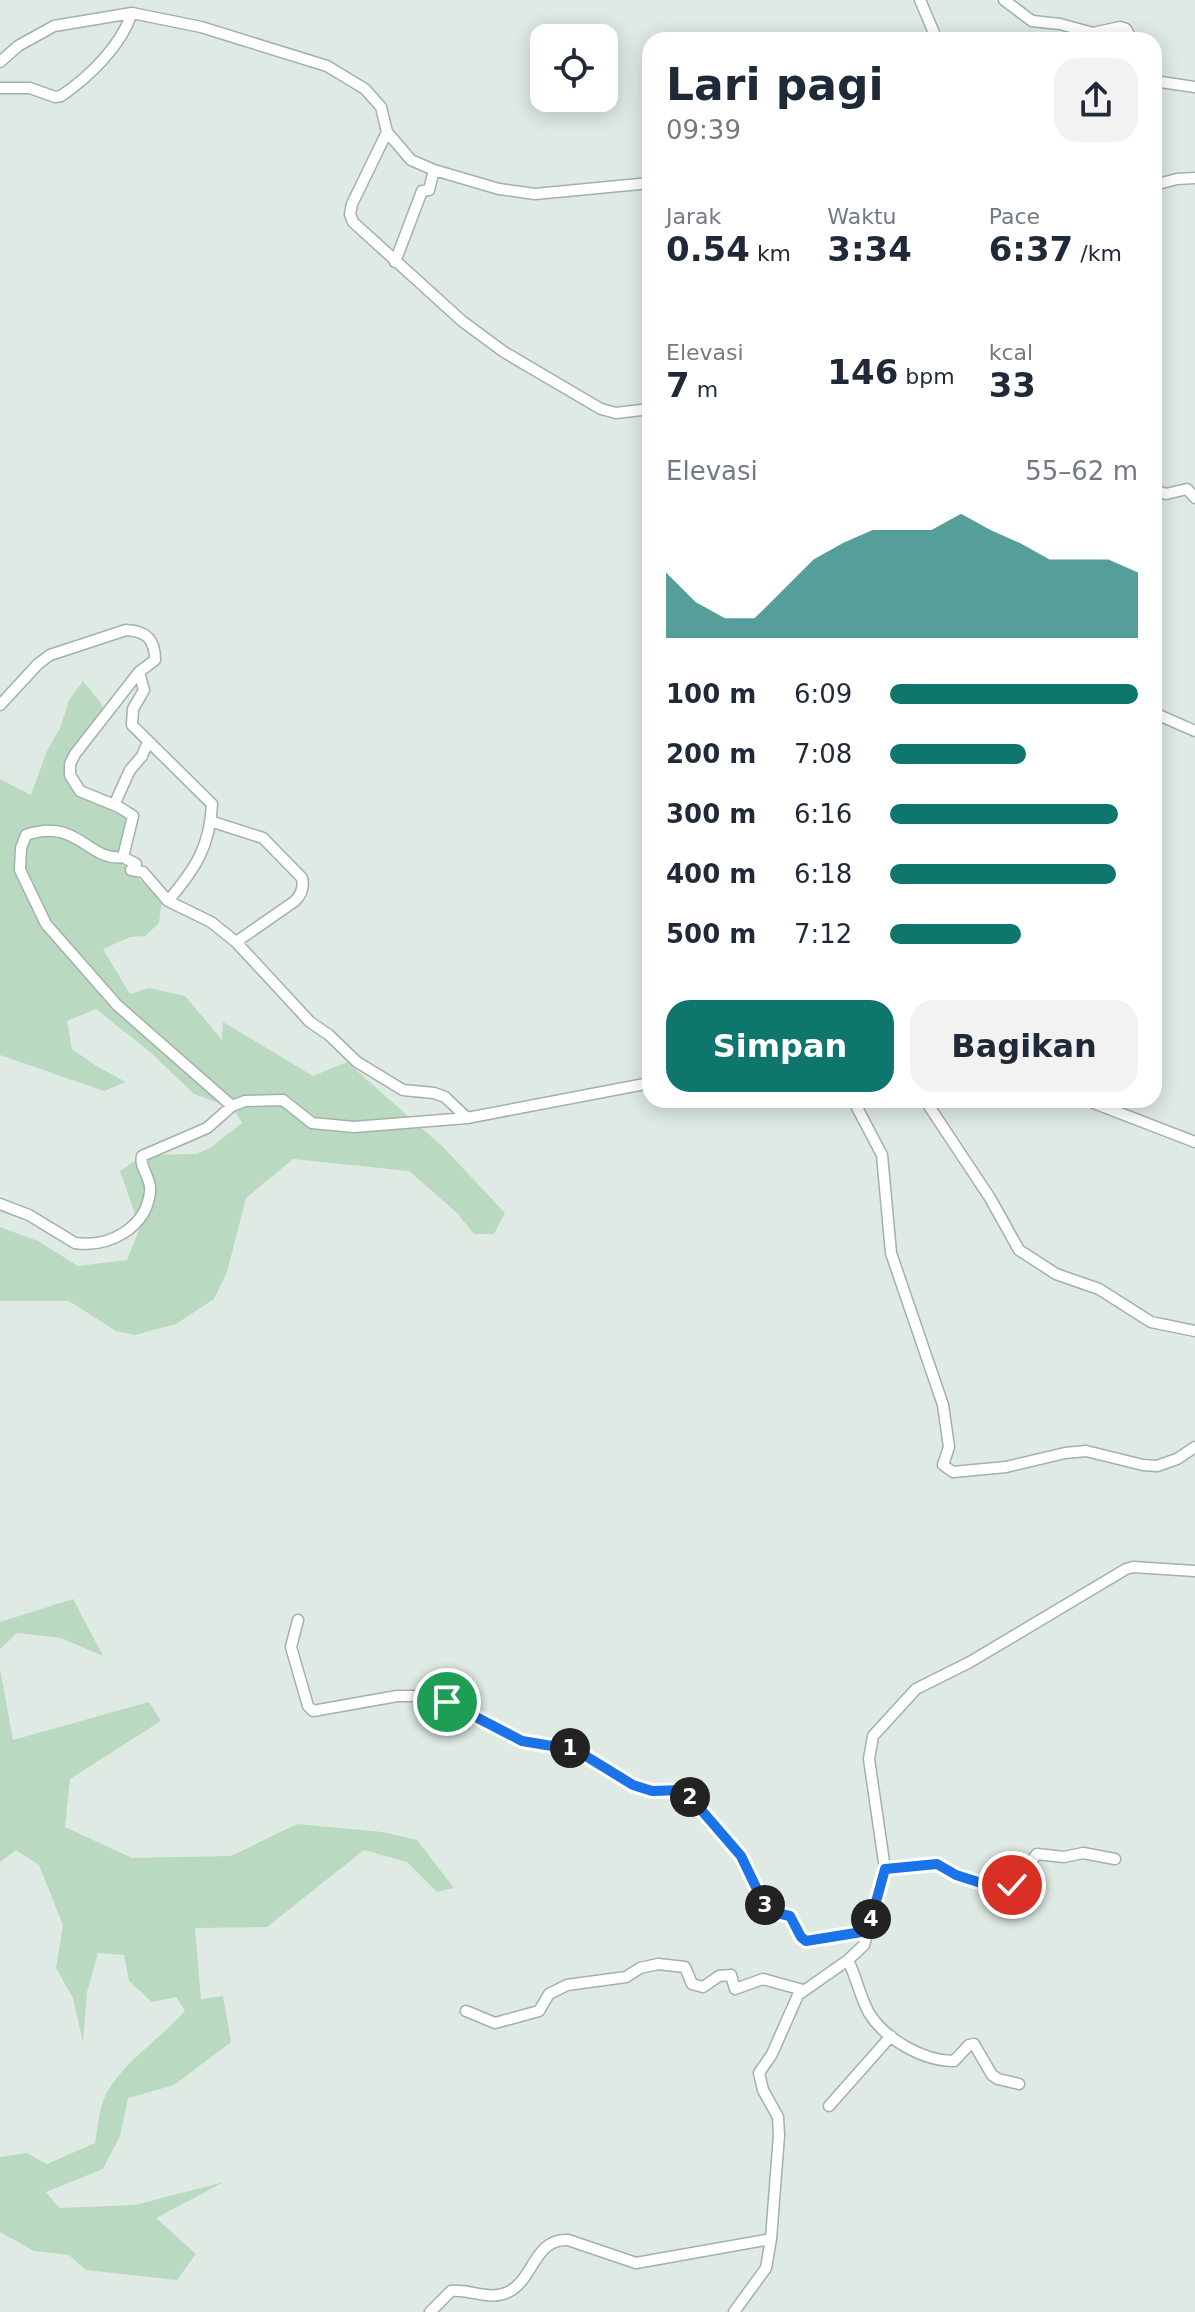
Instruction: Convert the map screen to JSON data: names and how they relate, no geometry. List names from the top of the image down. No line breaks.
{"page":{"heading":["Lari pagi","09:39"],"stats":[["Jarak","0.54 km"],["Waktu","3:34"],["Pace","6:37 /km"],["Elevasi","7 m"],["146 bpm"],["kcal","33"]],"chart":["Elevasi","55–62 m"],"list":[{"name":"100 m","note":"6:09"},{"name":"200 m","note":"7:08"},{"name":"300 m","note":"6:16"},{"name":"400 m","note":"6:18"},{"name":"500 m","note":"7:12"}],"buttons":["Simpan","Bagikan"],"pins":["1","2","3","4"]}}
